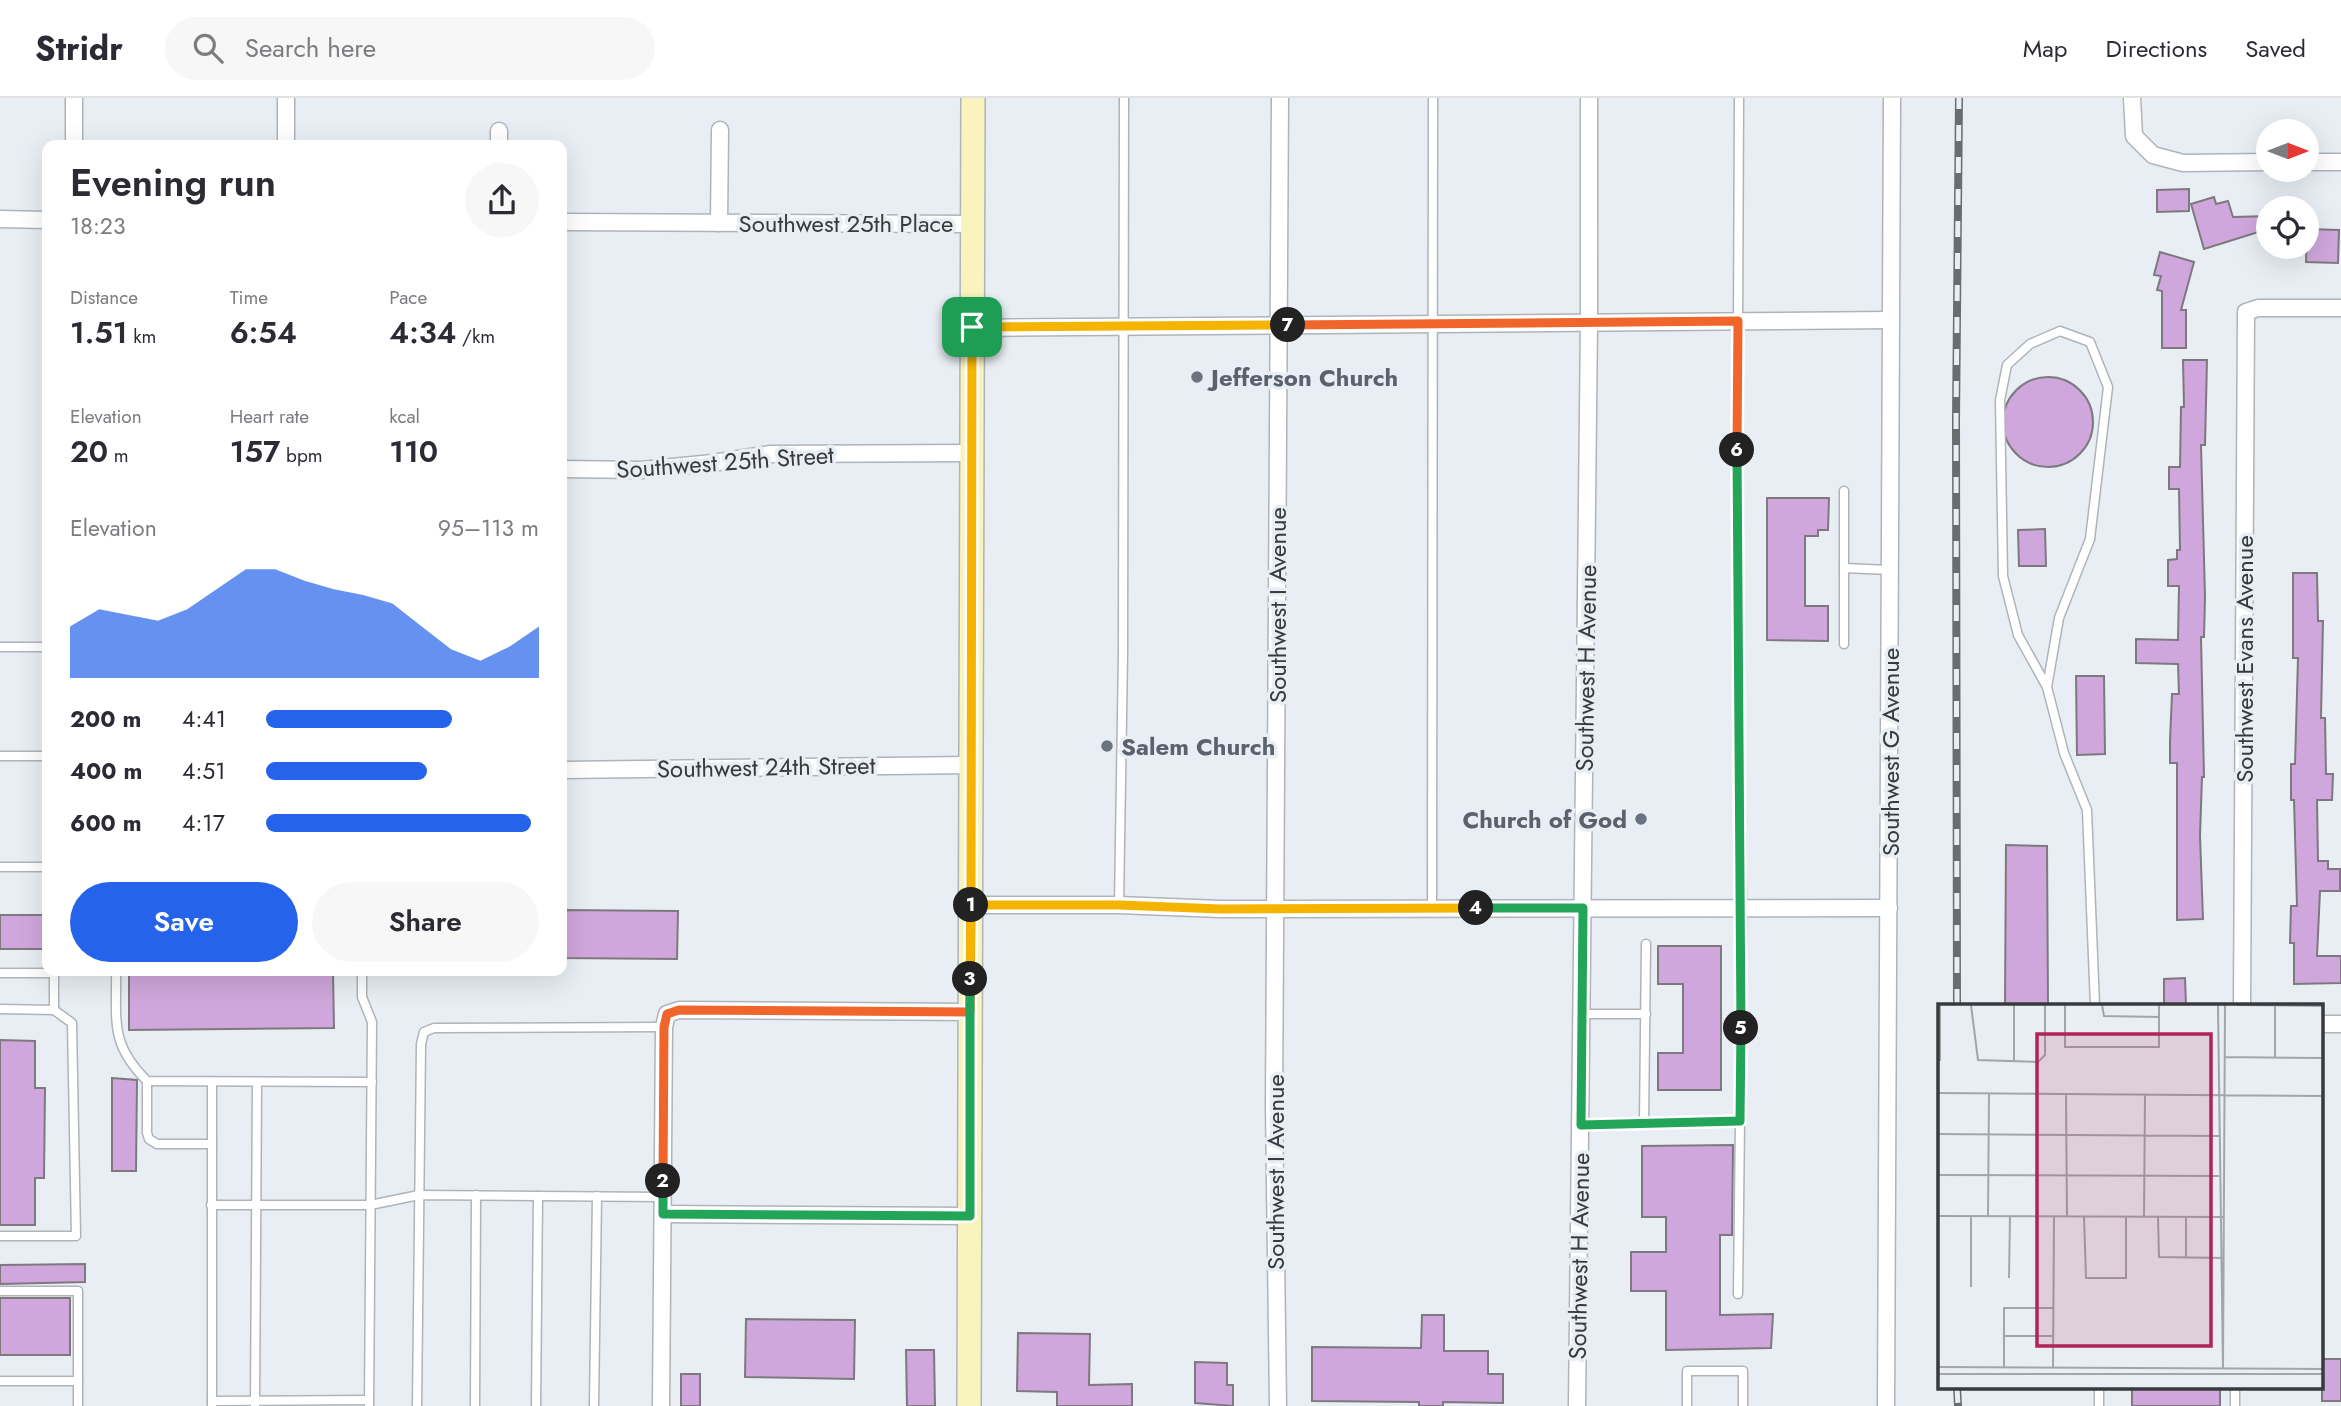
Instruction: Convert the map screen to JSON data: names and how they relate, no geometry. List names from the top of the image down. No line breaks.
{"streets":{"street":["Southwest 25th Place","Southwest 25th Street","Southwest I Avenue","Southwest Evans Avenue","Southwest H Avenue","Southwest G Avenue","Southwest 24th Street"]},"places":["Jefferson Church","Salem Church","Church of God"],"north":"right","page":{"header":"Stridr","search":"Search here","nav":["Map","Directions","Saved"],"heading":["Evening run","18:23"],"stats":[["Distance","1.51 km"],["Time","6:54"],["Pace","4:34 /km"],["Elevation","20 m"],["Heart rate","157 bpm"],["kcal","110"]],"pins":["7","6","1","4","3","5","2"],"chart":["Elevation","95–113 m"],"list":[{"name":"200 m","note":"4:41"},{"name":"400 m","note":"4:51"},{"name":"600 m","note":"4:17"}],"buttons":["Save","Share"]}}
